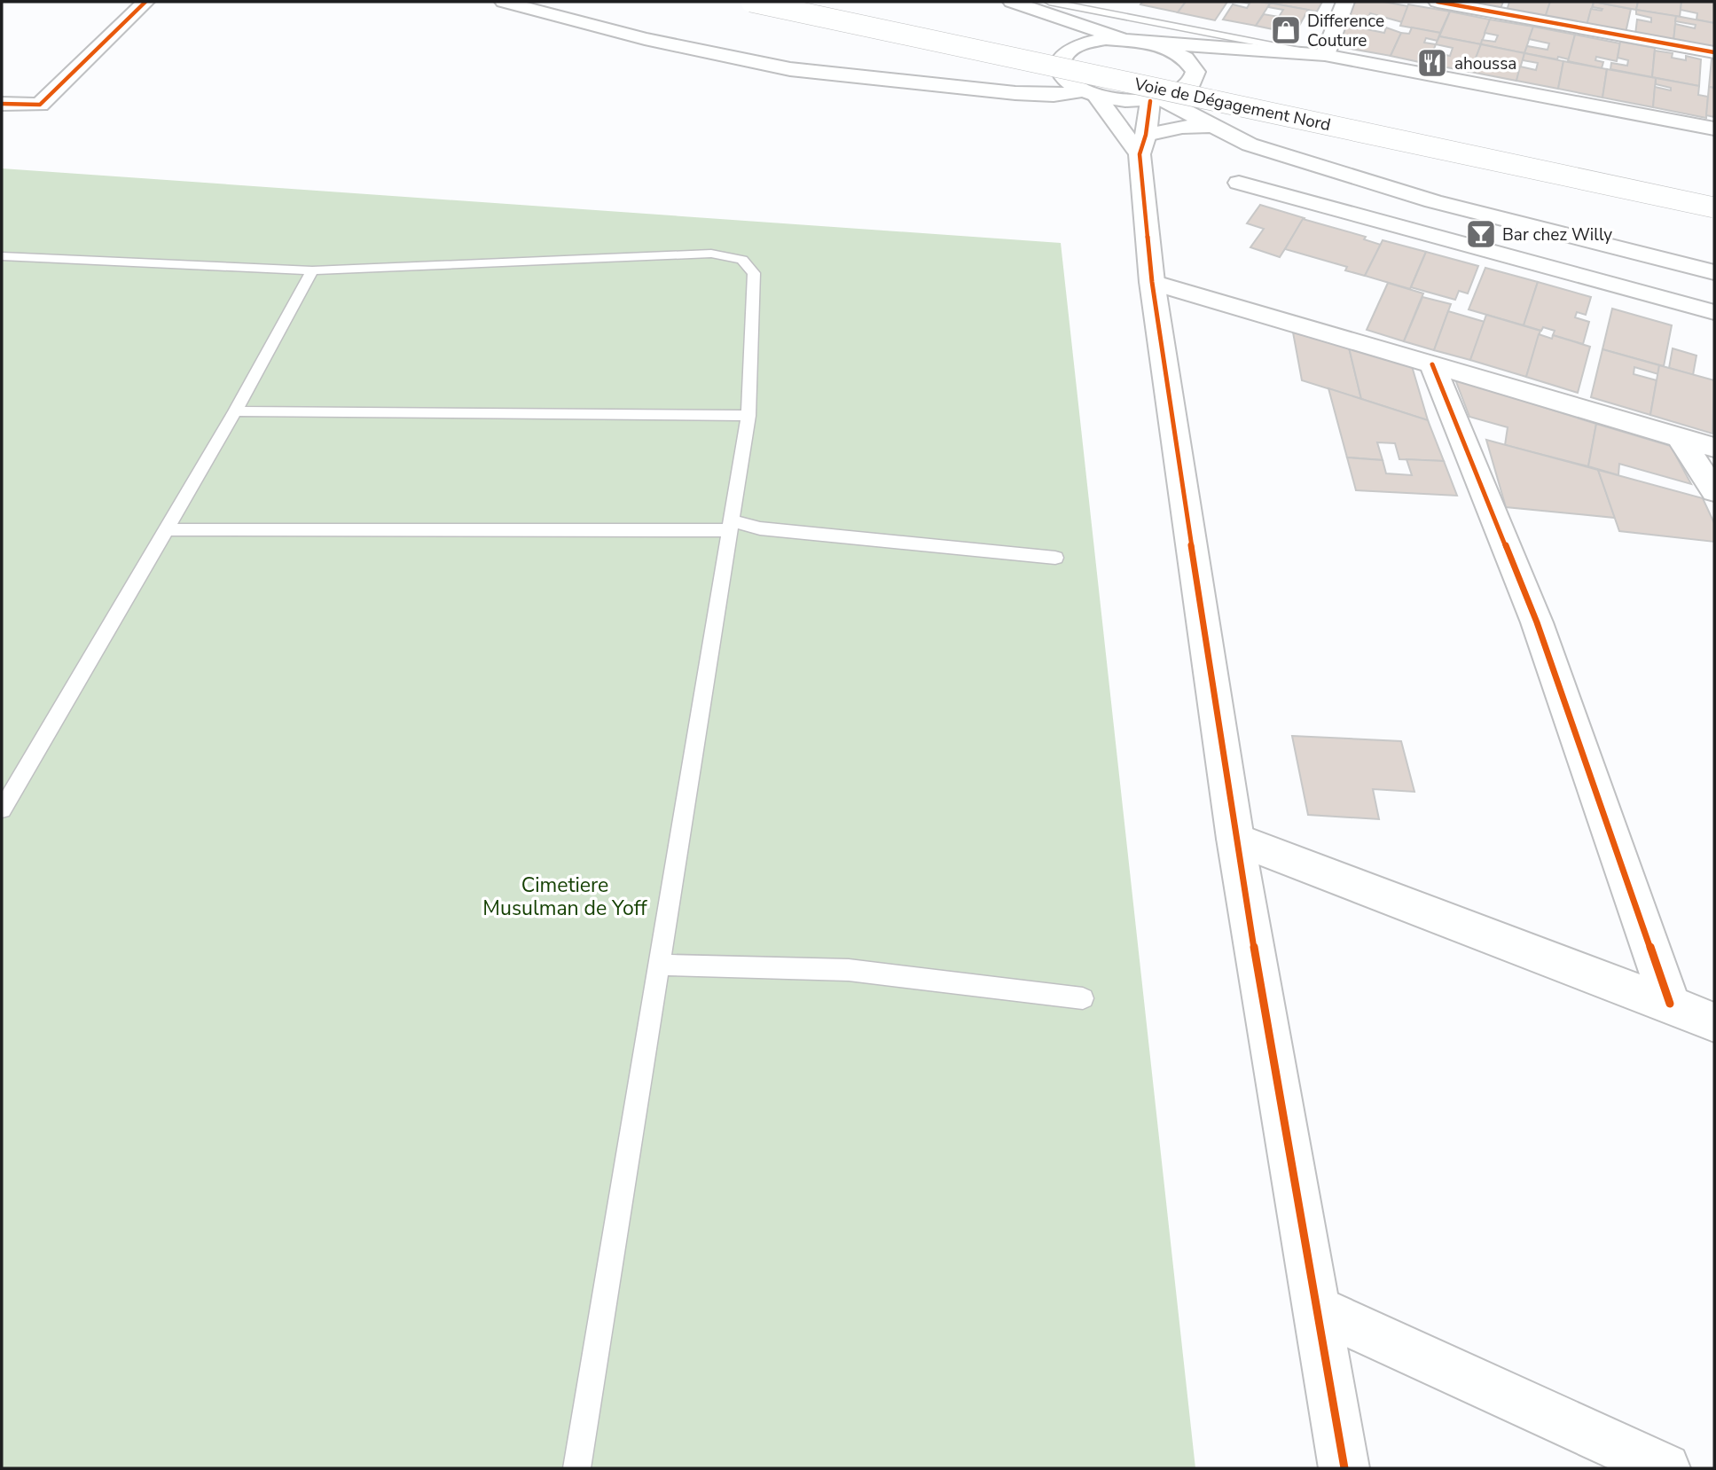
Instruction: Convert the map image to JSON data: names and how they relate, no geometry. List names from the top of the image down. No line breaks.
{"streets":{"main road":["Voie de Dégagement Nord"]},"parks":["Cimetiere Musulman de Yoff"],"places":{"shop":["Difference Couture"],"restaurant":["ahoussa"],"bar":["Bar chez Willy"]}}
